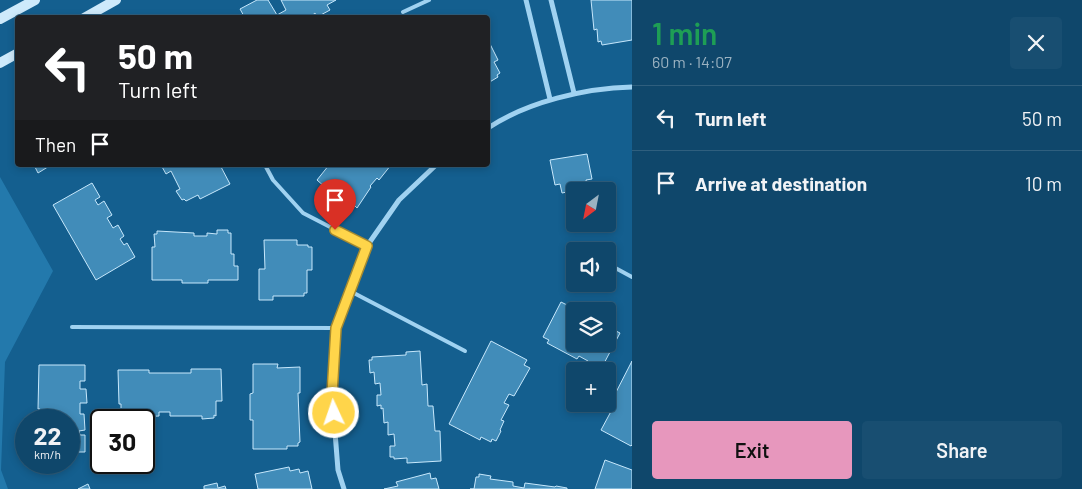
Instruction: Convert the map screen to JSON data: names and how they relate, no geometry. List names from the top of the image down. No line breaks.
{"north":"bottom left","page":{"heading":["1 min","60 m · 14:07"],"turn":["50 m","Turn left"],"list":[{"name":"Turn left","value":"50 m"},{"name":"Arrive at destination","value":"10 m"}],"then":"Then","map_buttons":"+","speed":"22 km/h","limit":"30","buttons":["Exit","Share"]}}
